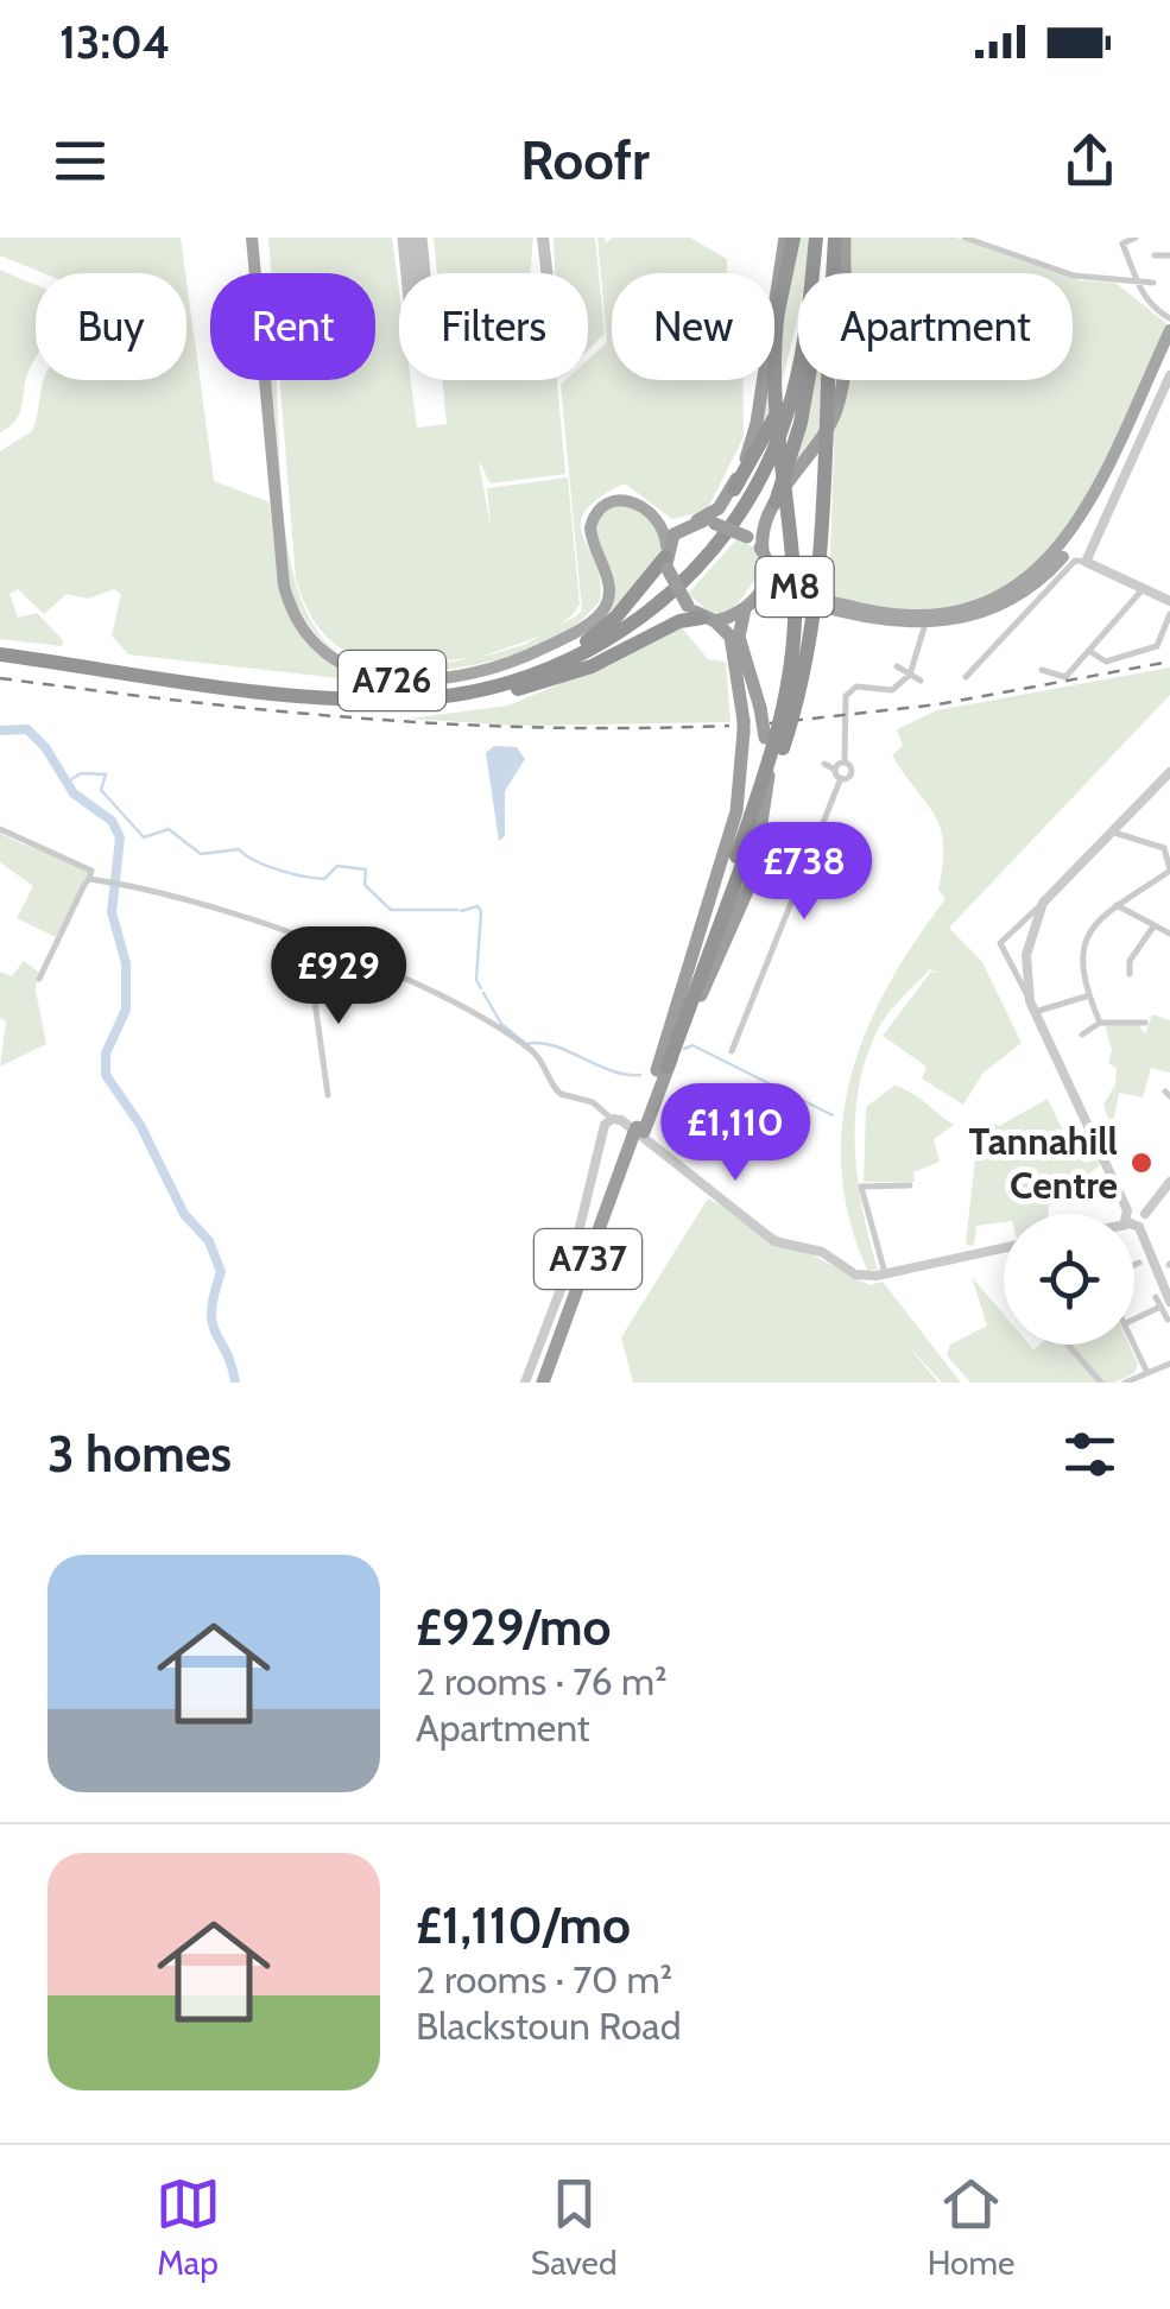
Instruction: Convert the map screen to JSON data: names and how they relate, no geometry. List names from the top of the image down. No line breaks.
{"streets":{"highway":["M8","A737"],"main road":["A726"]},"crossings":[["M8","A726"],["M8","A737"],["A726","A737"]],"places":["Tannahill Centre"],"page":{"status":"13:04","header":"Roofr","chip":["Buy","Rent","Filters","New","Apartment"],"price":["£738","£929","£1,110"],"heading":"3 homes","list":[{"name":"£929/mo","note":"2 rooms · 76 m² · Apartment"},{"name":"£1,110/mo","note":"2 rooms · 70 m² · Blackstoun Road"}],"tabs":["Map","Saved","Home"]}}
